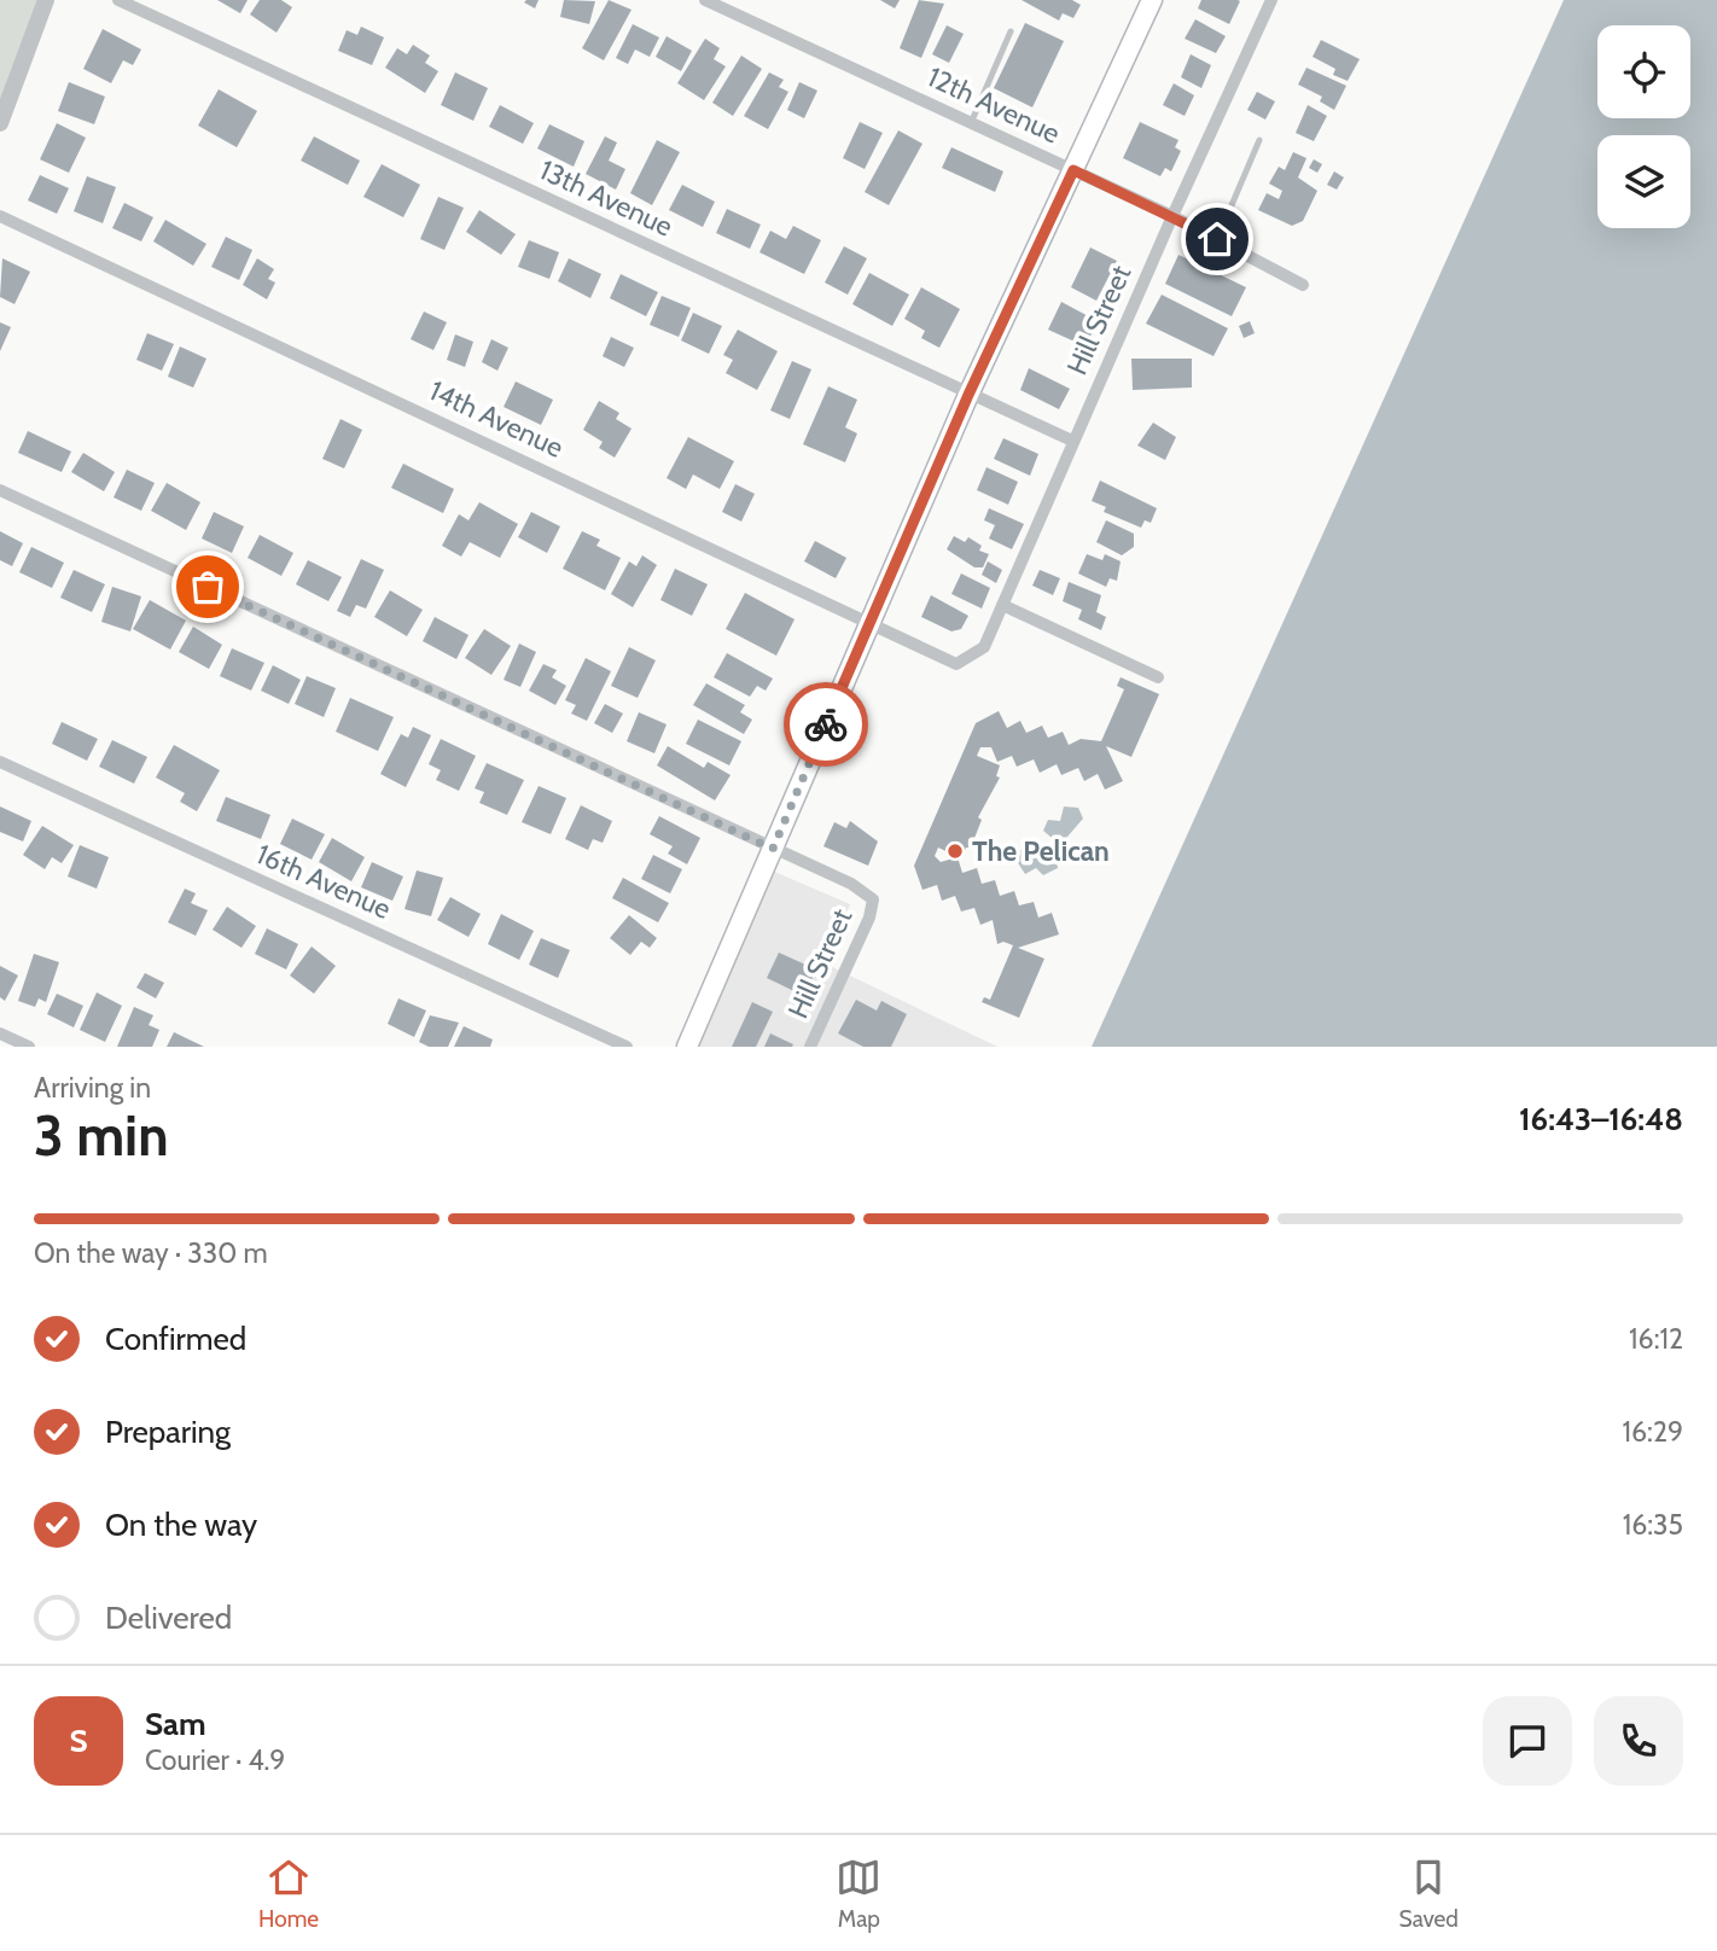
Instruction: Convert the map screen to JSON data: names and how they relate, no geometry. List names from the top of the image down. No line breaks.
{"streets":{"street":["12th Avenue","13th Avenue","Hill Street","14th Avenue","16th Avenue"]},"crossings":[["12th Avenue","Hill Street"],["13th Avenue","Hill Street"],["Hill Street","14th Avenue"]],"places":["The Pelican"],"page":{"heading":["3 min","Arriving in","16:43–16:48"],"panel":["Sam","Courier · 4.9"],"bar":"On the way · 330 m","list":[["Confirmed","16:12"],["Preparing","16:29"],["On the way","16:35"],"Delivered"],"round":"S","tabs":["Home","Map","Saved"]}}
